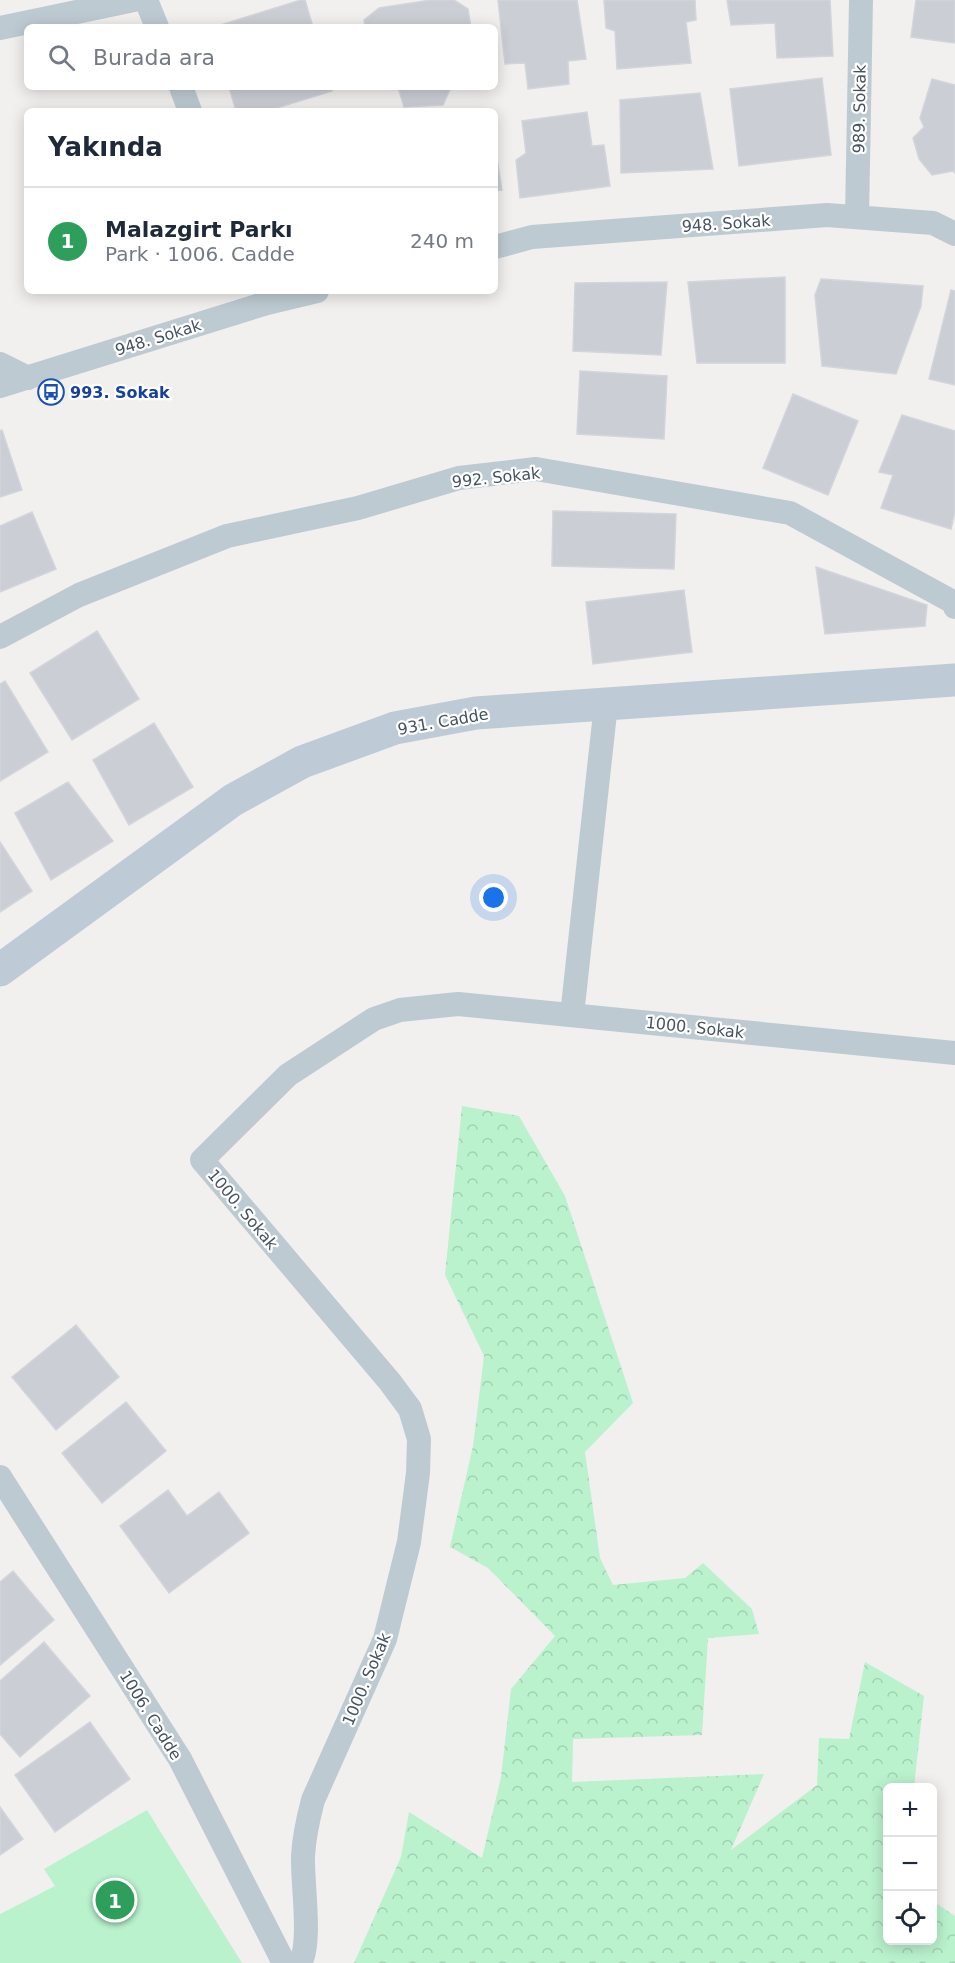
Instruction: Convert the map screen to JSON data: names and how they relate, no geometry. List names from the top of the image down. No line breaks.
{"streets":{"main road":["931. Cadde"],"street":["989. Sokak","948. Sokak","992. Sokak","1000. Sokak","1006. Cadde"]},"crossings":[["989. Sokak","948. Sokak"]],"places":{"bus stop":["993. Sokak"]},"page":{"search":"Burada ara","heading":"Yakında","list":[{"mark":"1","name":"Malazgirt Parkı","note":"Park · 1006. Cadde","value":"240 m"}],"map_buttons":["+","−"],"pins":"1"}}
